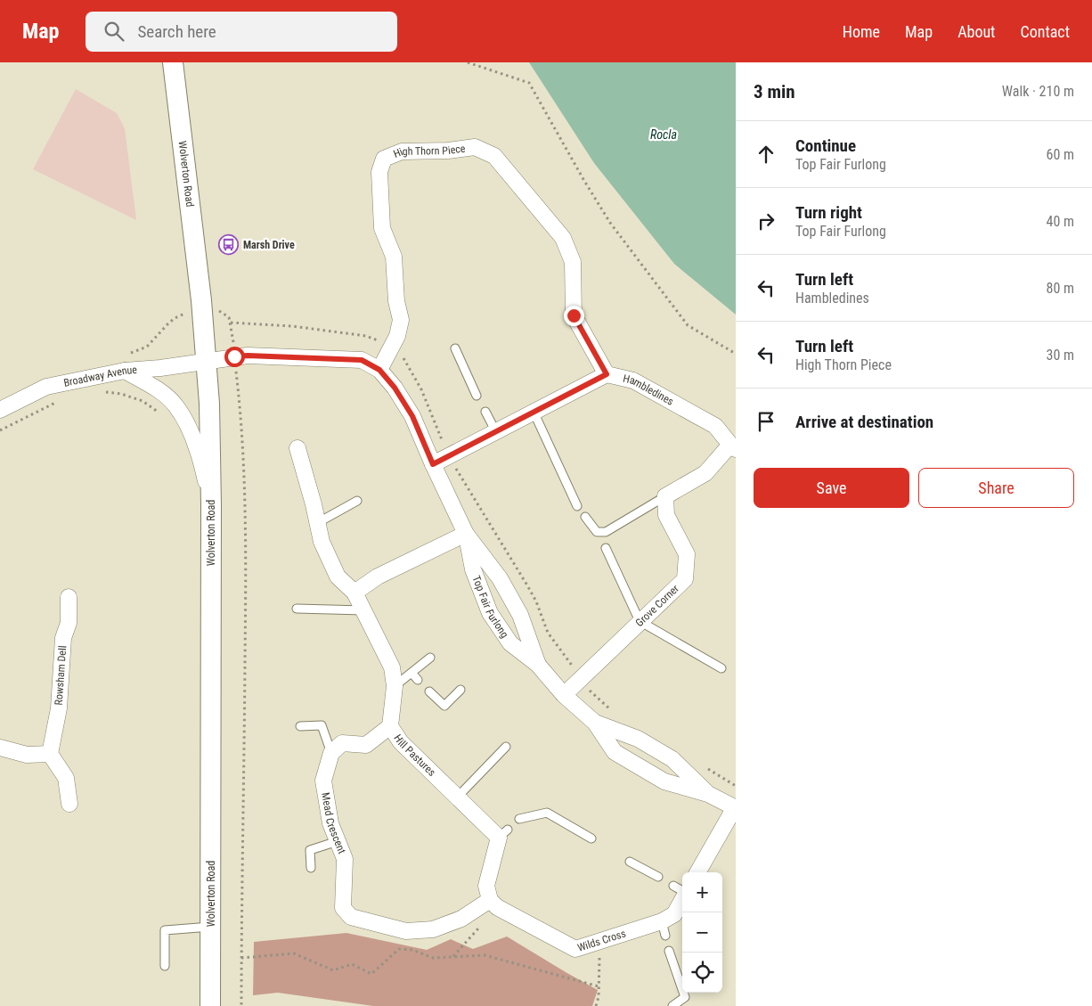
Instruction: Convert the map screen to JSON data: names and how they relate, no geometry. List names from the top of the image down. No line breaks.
{"streets":{"street":["High Thorn Piece","Wolverton Road","Broadway Avenue","Hambledines","Grove Corner","Top Fair Furlong","Rowsham Dell","Hill Pastures","Mead Crescent","Wilds Cross"]},"crossings":[["High Thorn Piece","Hambledines"],["High Thorn Piece","Top Fair Furlong"],["Wolverton Road","Broadway Avenue"],["Wolverton Road","Top Fair Furlong"],["Broadway Avenue","Top Fair Furlong"],["Grove Corner","Top Fair Furlong"],["Hill Pastures","Mead Crescent"],["Hill Pastures","Wilds Cross"],["Mead Crescent","Wilds Cross"]],"water":["Rocla"],"places":{"bus stop":["Marsh Drive"]},"page":{"header":"Map","search":"Search here","nav":["Home","Map","About","Contact"],"heading":["3 min","Walk · 210 m"],"list":[["Continue","Top Fair Furlong","60 m"],["Turn right","Top Fair Furlong","40 m"],["Turn left","Hambledines","80 m"],["Turn left","High Thorn Piece","30 m"],"Arrive at destination"],"buttons":["Save","Share"],"map_buttons":["+","−"]}}
